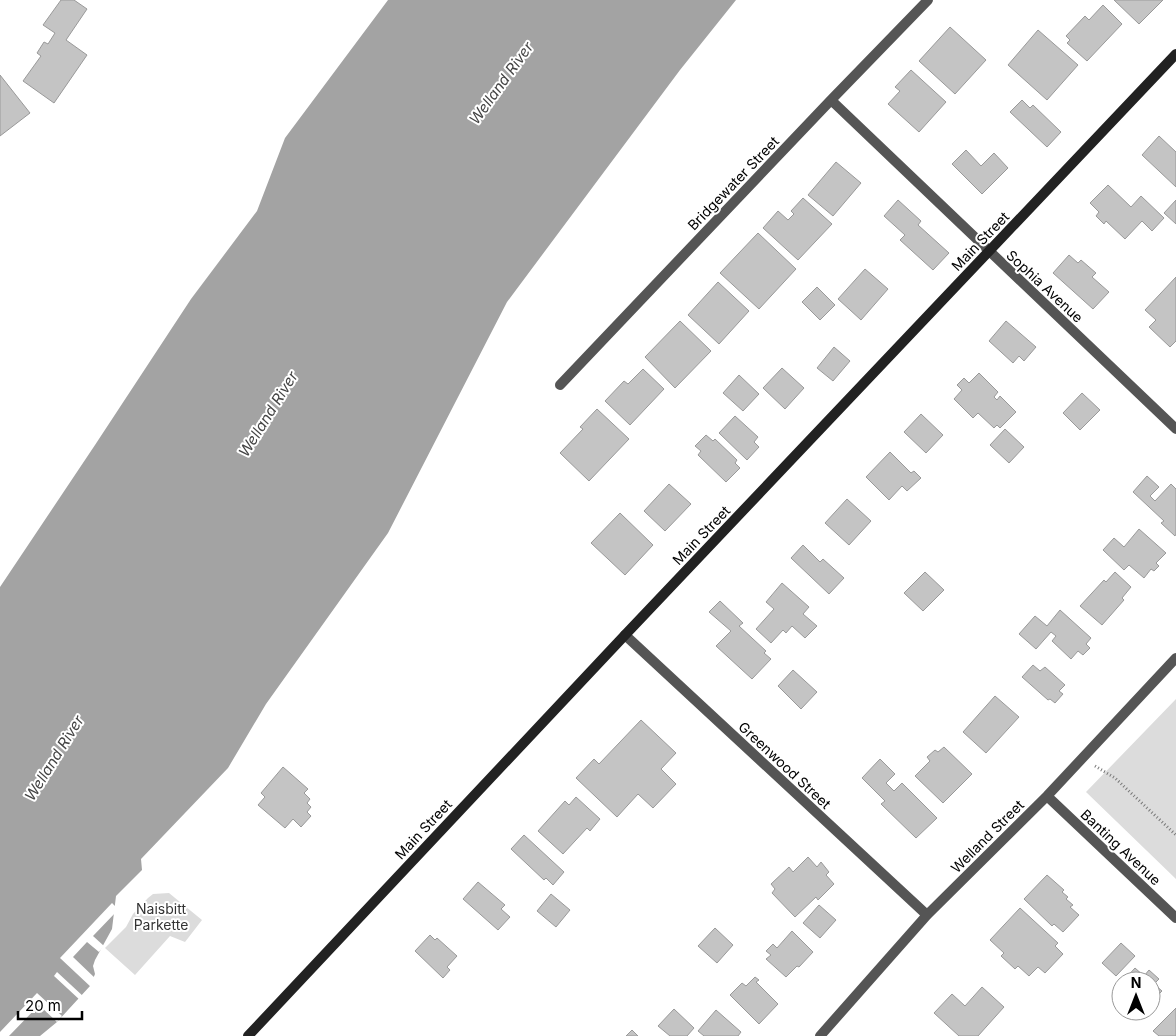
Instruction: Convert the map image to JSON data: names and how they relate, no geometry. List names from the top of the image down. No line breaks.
{"streets":{"main road":["Main Street"],"street":["Bridgewater Street","Sophia Avenue","Greenwood Street","Welland Street","Banting Avenue"]},"crossings":[["Bridgewater Street","Sophia Avenue"],["Main Street","Sophia Avenue"],["Main Street","Greenwood Street"],["Greenwood Street","Welland Street"],["Welland Street","Banting Avenue"]],"water":["Welland River"],"parks":["Naisbitt Parkette"],"scale_bar":"20 m","north":"top"}
